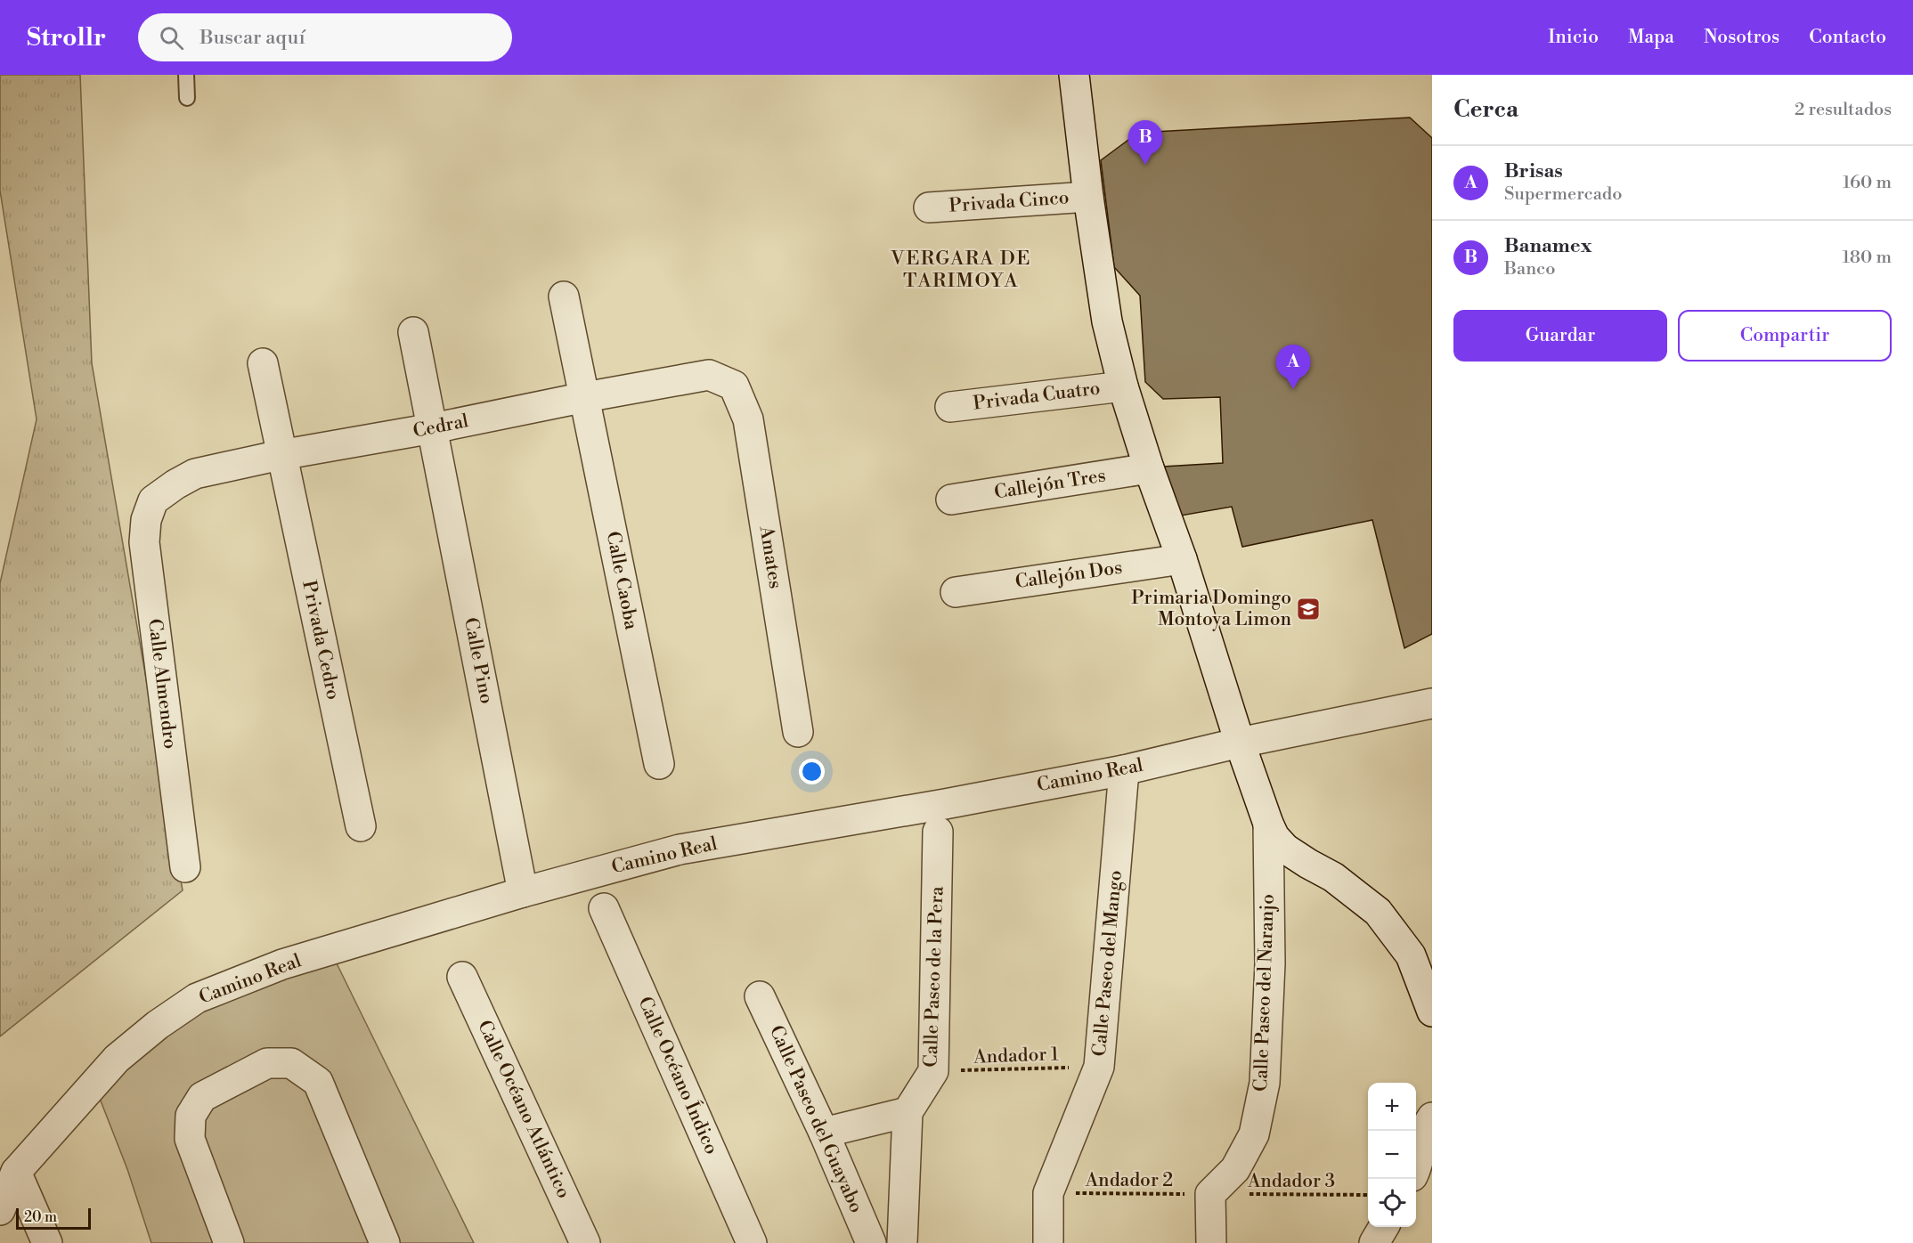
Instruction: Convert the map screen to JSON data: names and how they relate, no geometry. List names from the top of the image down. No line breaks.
{"streets":{"street":["Privada Cinco","Privada Cuatro","Cedral","Callejón Tres","Amates","Callejón Dos","Calle Caoba","Privada Cedro","Calle Pino","Calle Almendro","Camino Real","Calle Paseo del Mango","Calle Paseo de la Pera","Calle Paseo del Naranjo","Calle Océano Índico","Calle Océano Atlántico","Calle Paseo del Guayabo"],"path":["Andador 1","Andador 2","Andador 3"]},"crossings":[["Cedral","Amates"],["Cedral","Calle Caoba"],["Cedral","Privada Cedro"],["Cedral","Calle Pino"],["Cedral","Calle Almendro"],["Calle Pino","Camino Real"],["Camino Real","Calle Paseo del Mango"],["Calle Paseo del Mango","Andador 1"],["Calle Paseo del Mango","Andador 2"],["Calle Paseo de la Pera","Andador 1"],["Calle Paseo del Naranjo","Andador 2"],["Calle Paseo del Naranjo","Andador 3"],["Andador 2","Andador 3"]],"districts":["VERGARA DE TARIMOYA"],"places":{"school or university":["Primaria Domingo Montoya Limon"]},"scale_bar":"20 m","page":{"header":"Strollr","search":"Buscar aquí","nav":["Inicio","Mapa","Nosotros","Contacto"],"heading":["Cerca","2 resultados"],"pins":["B","A"],"list":[{"mark":"A","name":"Brisas","note":"Supermercado","value":"160 m"},{"mark":"B","name":"Banamex","note":"Banco","value":"180 m"}],"buttons":["Guardar","Compartir"],"map_buttons":["+","−"],"scale":"20 m"}}
